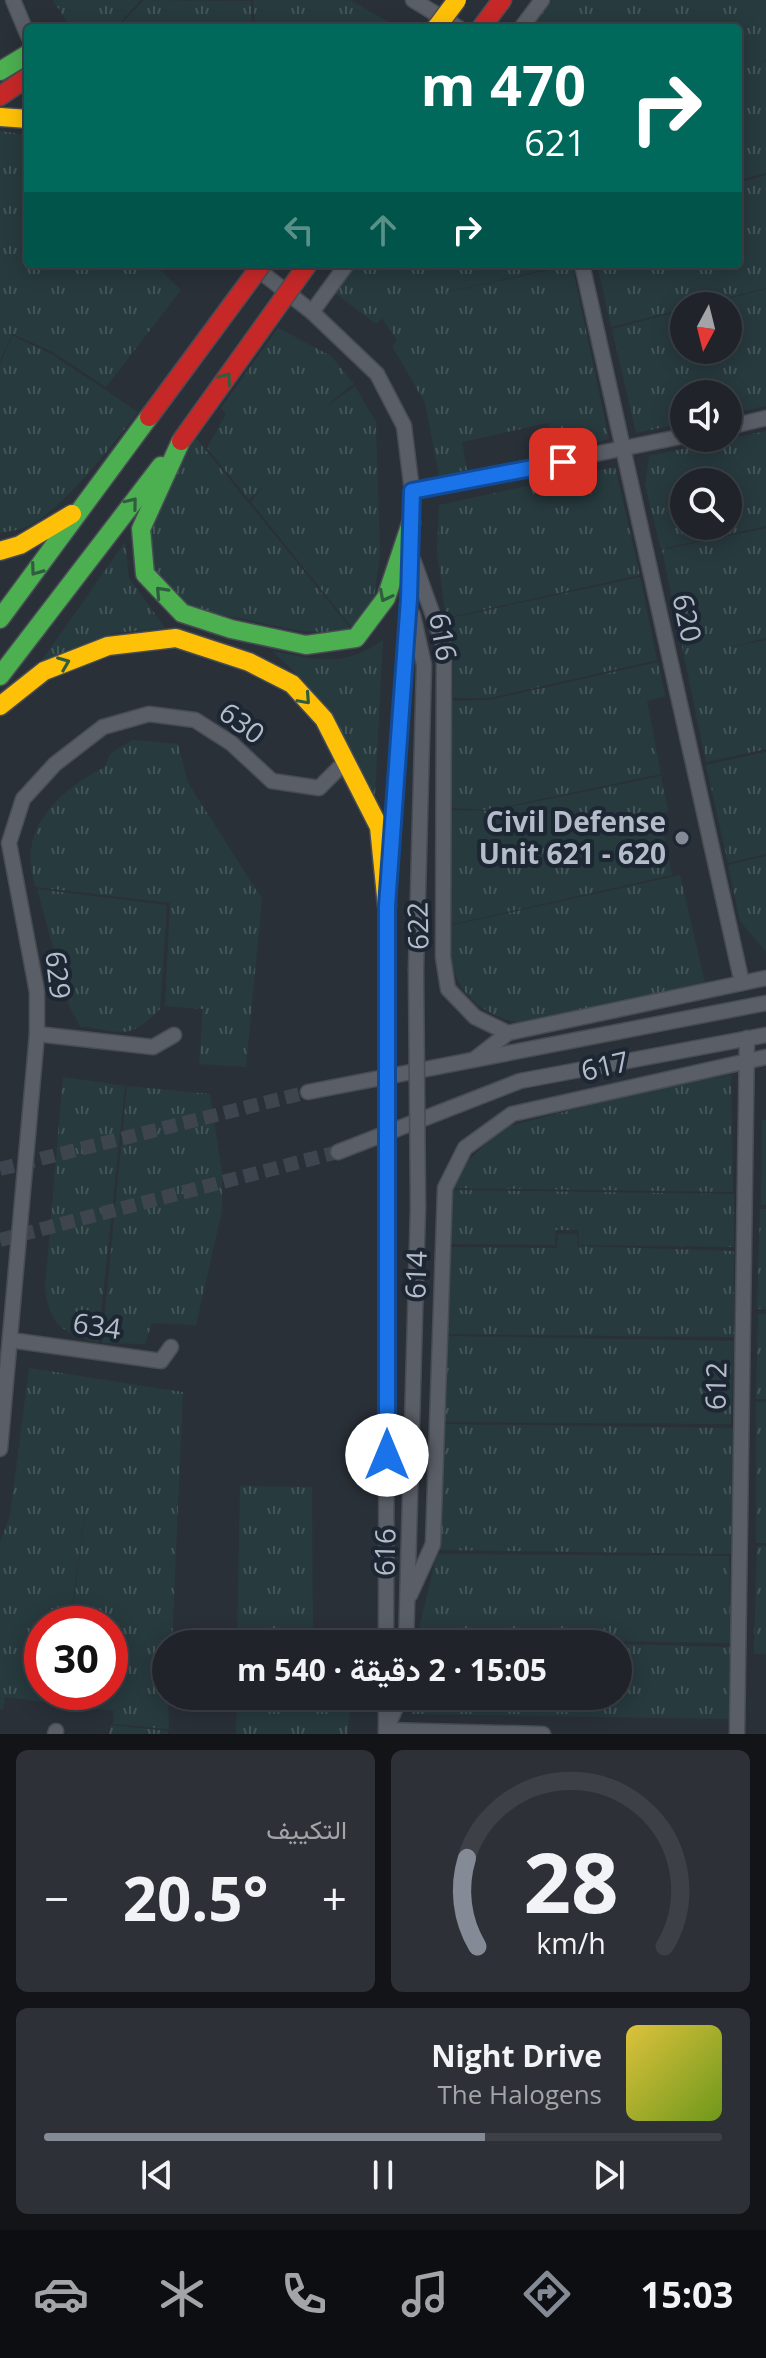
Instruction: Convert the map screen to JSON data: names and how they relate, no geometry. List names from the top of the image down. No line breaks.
{"streets":{"street":["620","616","630","622","629","617","614","634","612"]},"crossings":[["616","622"],["616","614"],["630","629"],["629","634"],["617","614"],["617","612"]],"places":["Civil Defense Unit 621 - 620"],"north":"bottom","page":{"turn":["470 m","621"],"limit":"30","trip":"15:05 · 2 دقيقة · 540 m","tile":"التكييف","heat":["−","20.5°","+"],"song":["Night Drive","The Halogens"],"tabs":"15:03","gauge":["28","km/h"]}}
